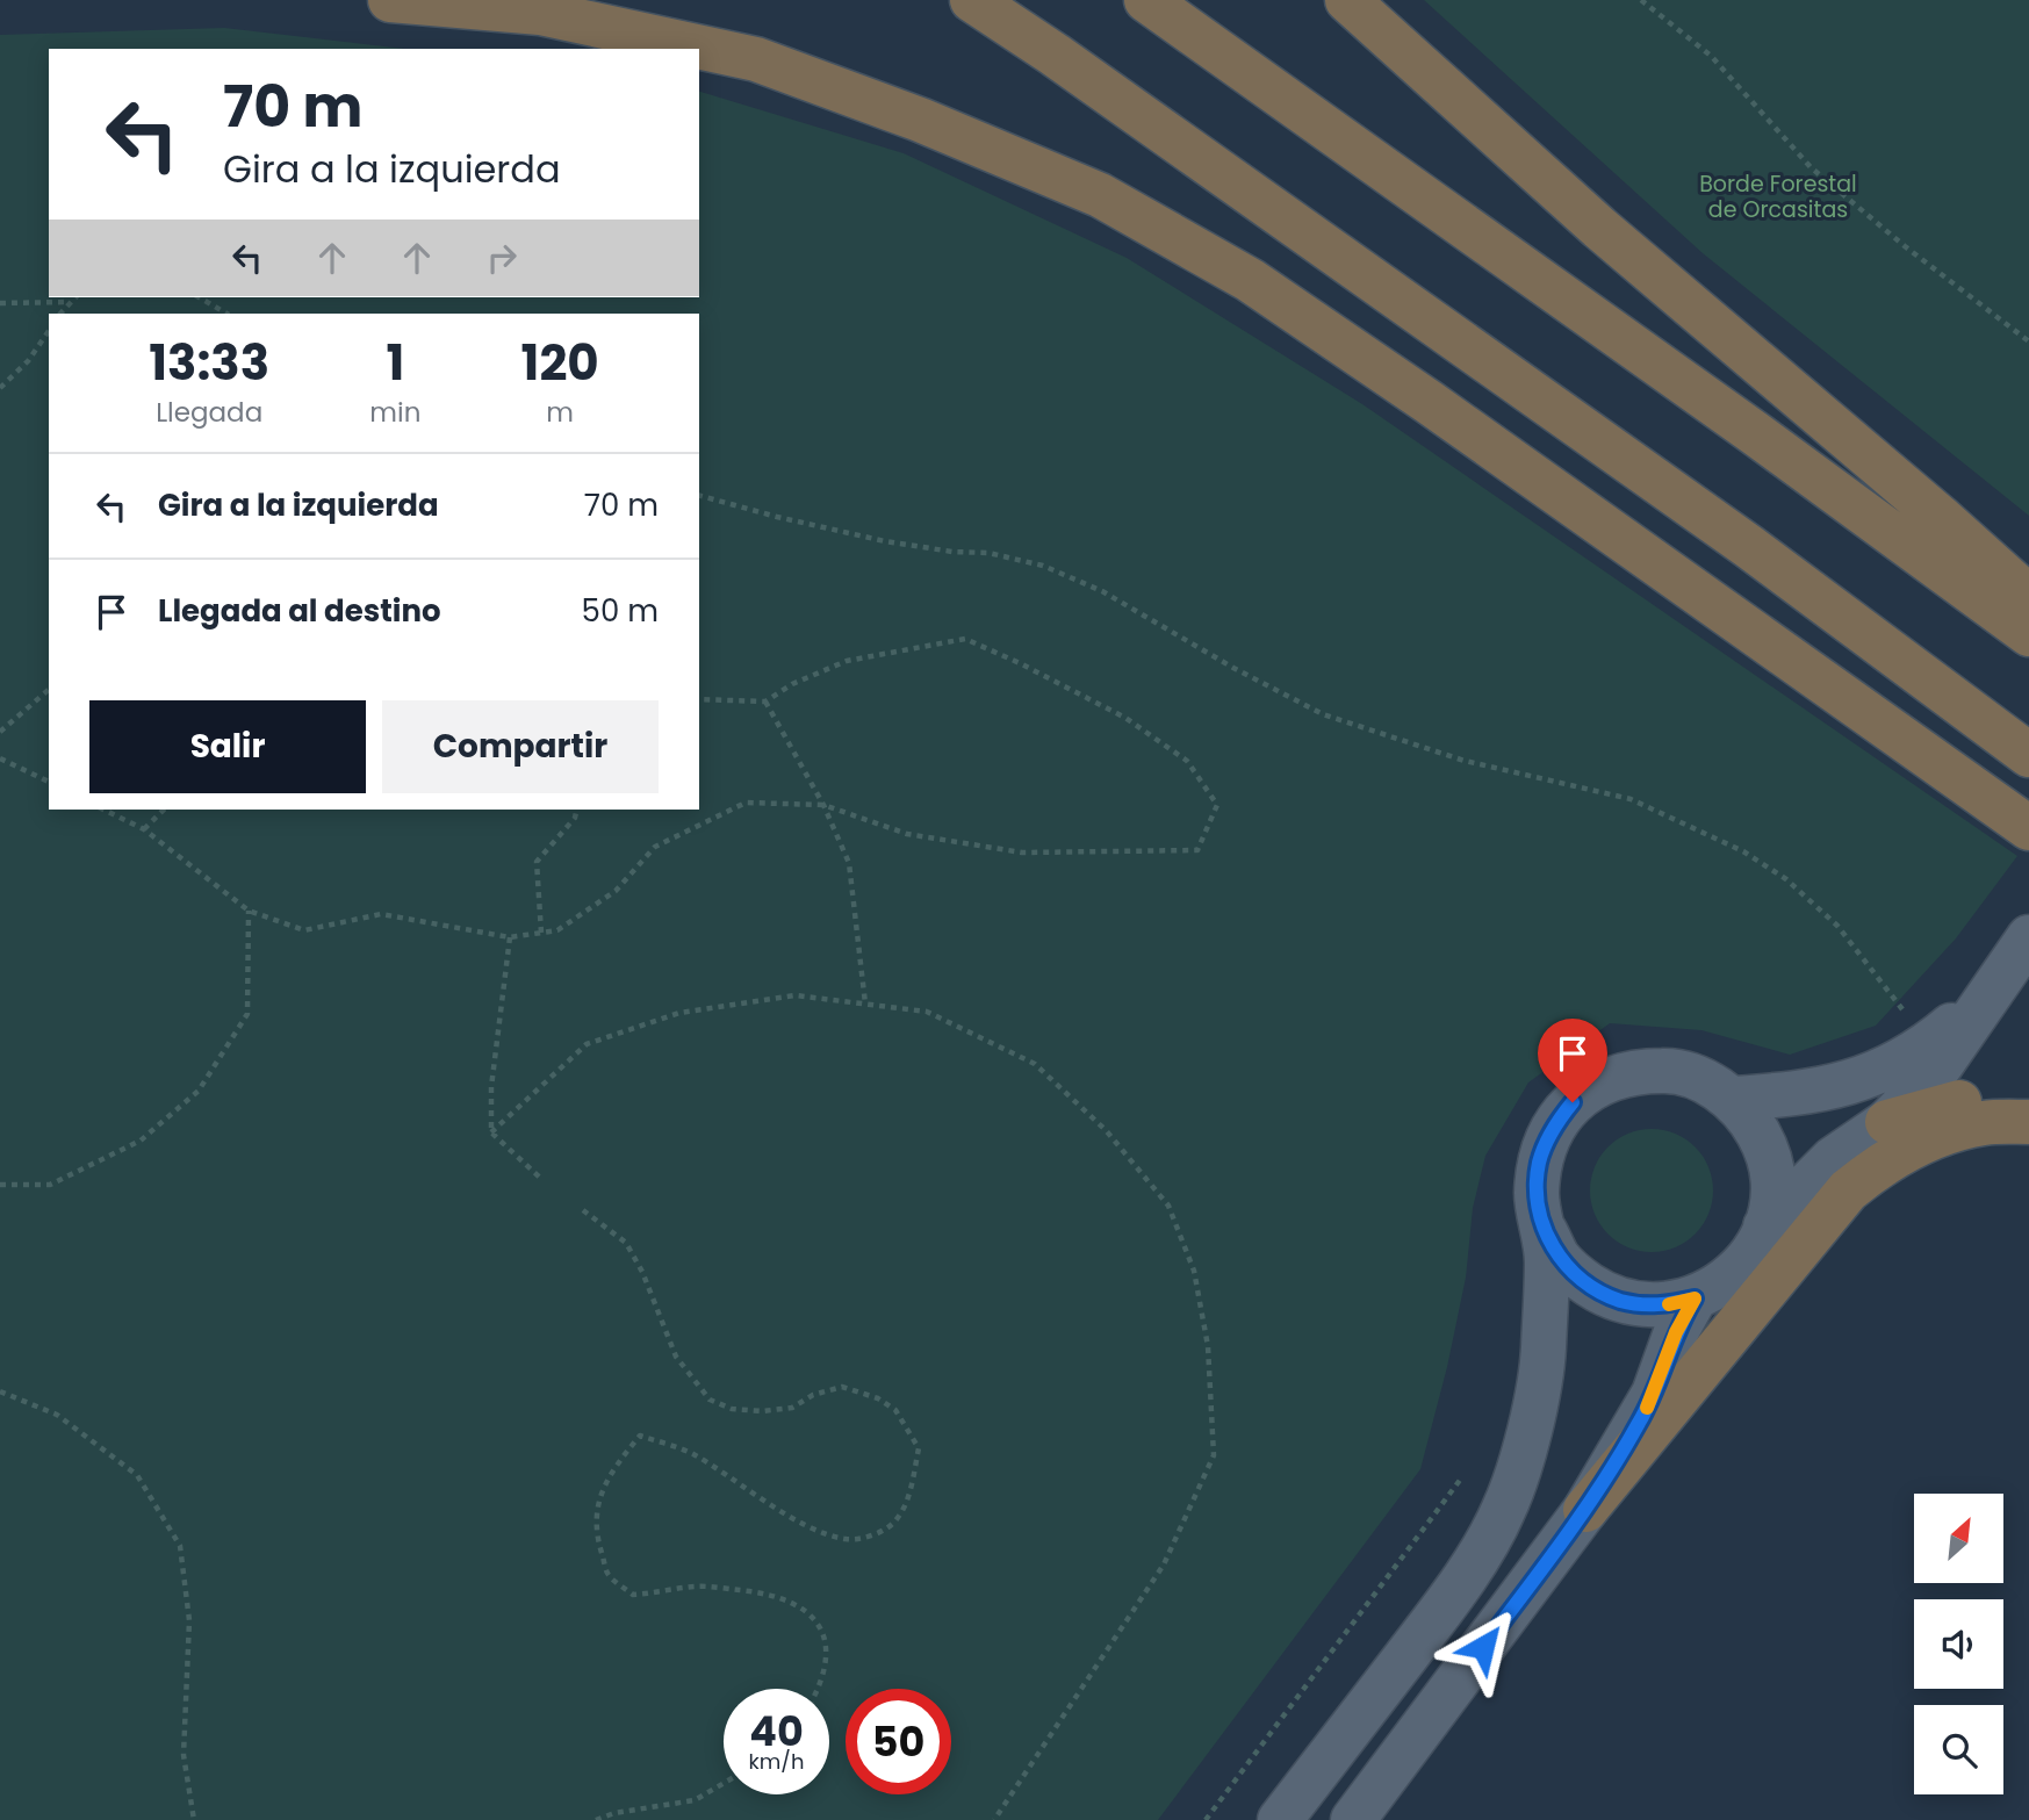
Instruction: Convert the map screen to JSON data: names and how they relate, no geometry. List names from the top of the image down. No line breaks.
{"parks":["Borde Forestal de Orcasitas"],"north":"top right","page":{"turn":["70 m","Gira a la izquierda"],"eta":["13:33","Llegada","1","min","120","m"],"list":[{"name":"Gira a la izquierda","value":"70 m"},{"name":"Llegada al destino","value":"50 m"}],"buttons":["Salir","Compartir"],"speed":"40 km/h","limit":"50"}}
